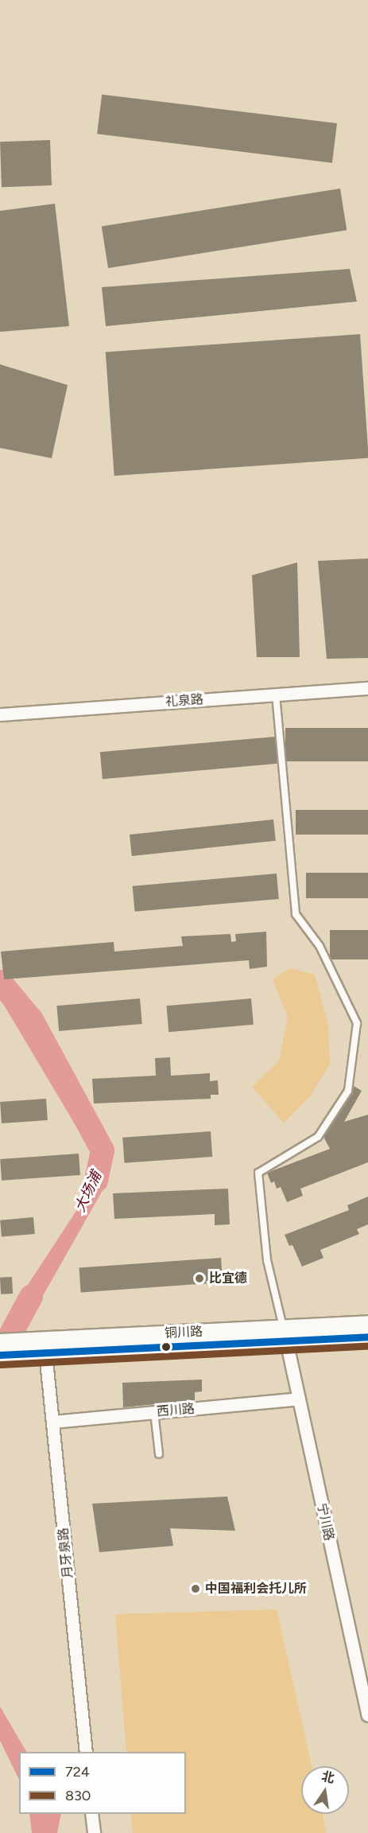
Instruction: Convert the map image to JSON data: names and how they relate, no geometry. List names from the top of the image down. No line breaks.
{"streets":{"main road":["铜川路"],"street":["礼泉路","西川路","宁川路","月牙泉路"]},"crossings":[["铜川路","宁川路"],["铜川路","月牙泉路"],["西川路","宁川路"],["西川路","月牙泉路"]],"water":["大场浦"],"places":["比宜德","中国福利会托儿所"],"lines":["transit line 724","transit line 830"],"legend":["724","830"],"north":"top"}
